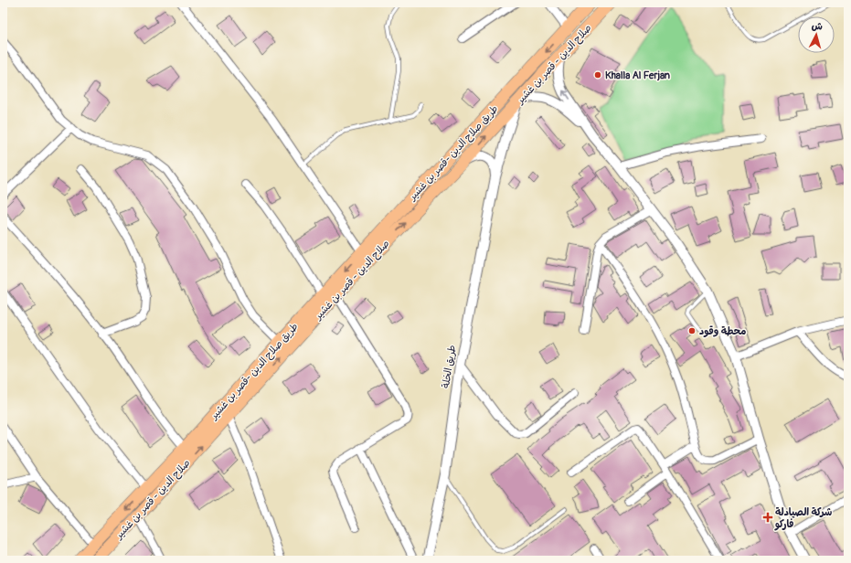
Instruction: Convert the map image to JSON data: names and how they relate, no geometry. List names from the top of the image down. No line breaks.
{"streets":{"highway":["صلاح الدين - قصر بن غشير","طريق صلاح الدين -قصر بن غشير"],"street":["طريق الخلة"]},"crossings":[["صلاح الدين - قصر بن غشير","طريق الخلة"]],"one_way":["صلاح الدين - قصر بن غشير","طريق صلاح الدين -قصر بن غشير"],"places":{"other":["Khalla Al Ferjan","محطة وقود"],"health":["شركة الصيادلة فاركو"]},"north":"top"}
